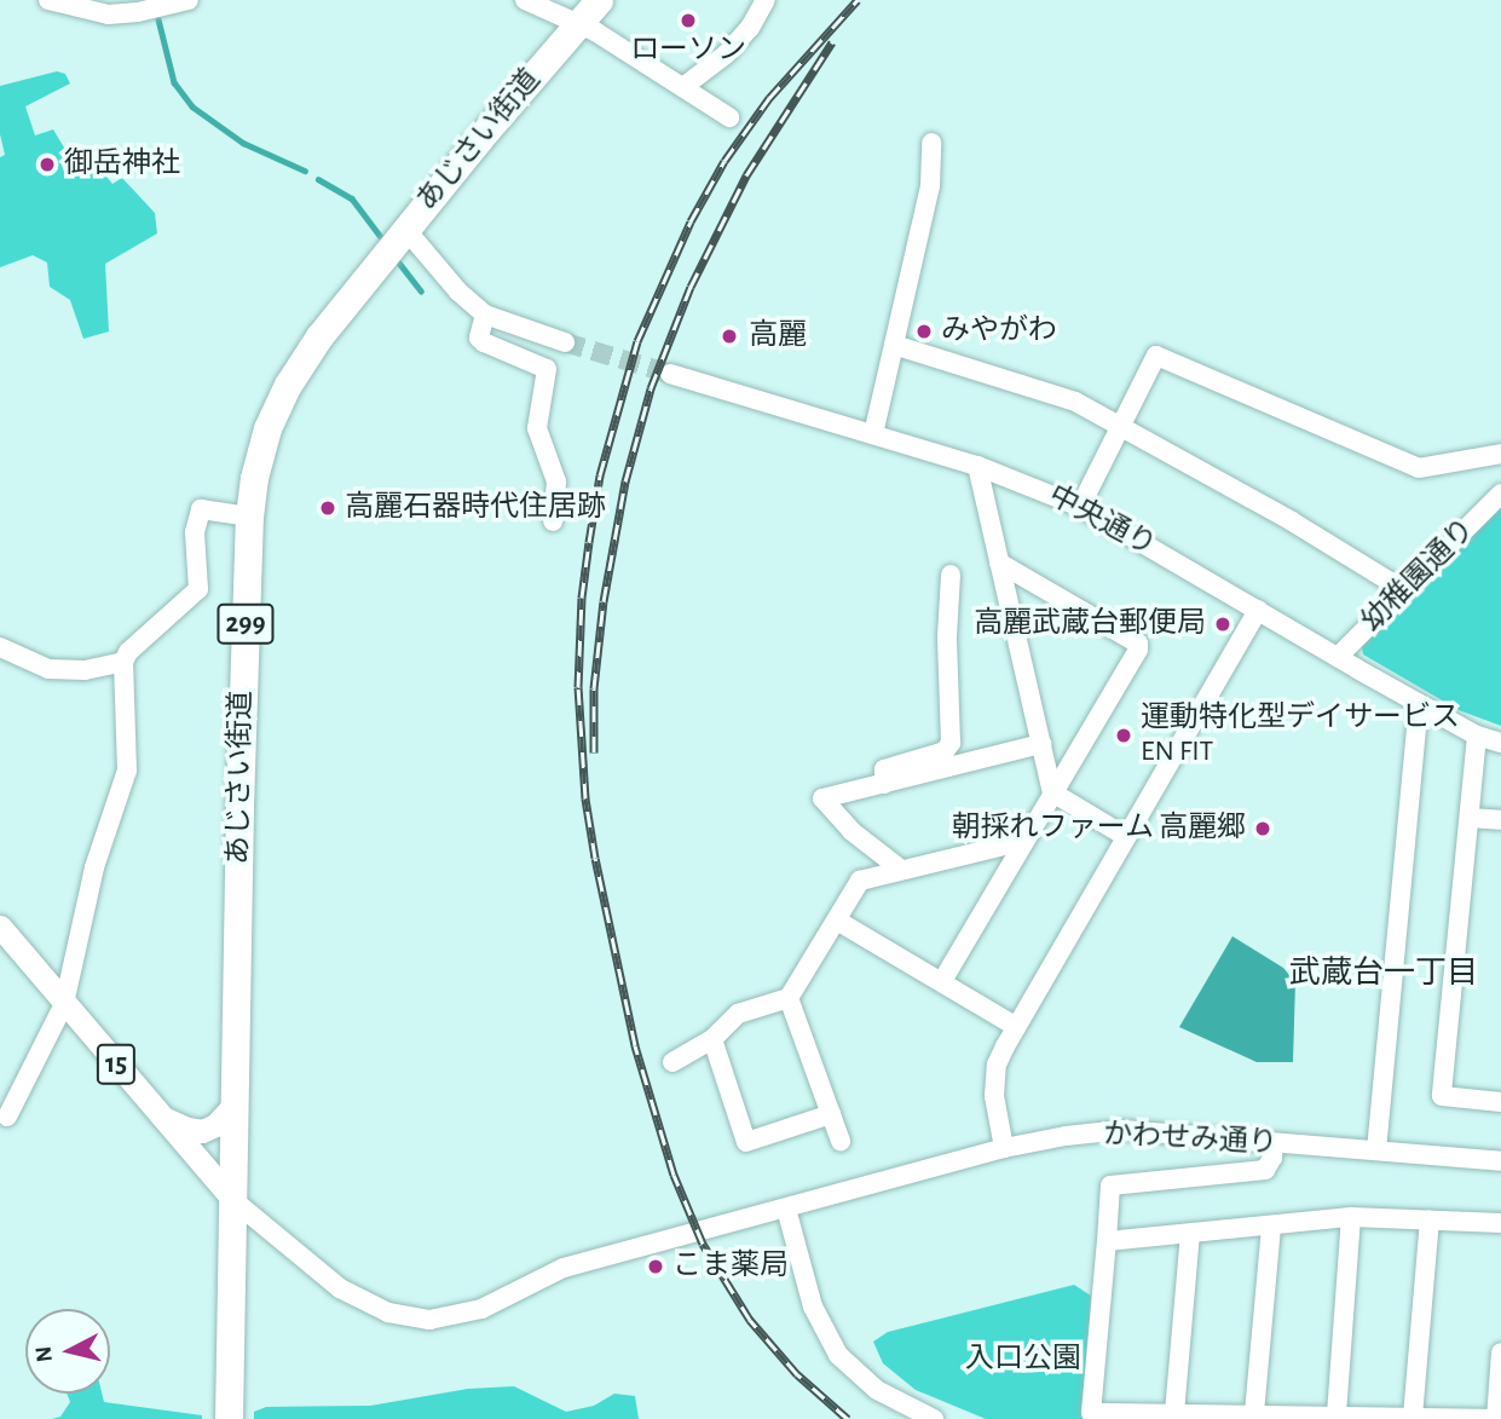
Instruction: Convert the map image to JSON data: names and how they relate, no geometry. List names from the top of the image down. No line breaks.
{"streets":{"highway":["あじさい街道","299"],"main road":["15"],"street":["中央通り","幼稚園通り","かわせみ通り"]},"crossings":[["あじさい街道","15"],["あじさい街道","かわせみ通り"],["中央通り","幼稚園通り"],["15","かわせみ通り"]],"districts":["武蔵台一丁目"],"parks":["入口公園"],"places":["ローソン","御岳神社","みやがわ","高麗","高麗石器時代住居跡","高麗武蔵台郵便局","運動特化型デイサービス EN FIT","朝採れファーム 高麗郷","こま薬局"],"north":"left"}
